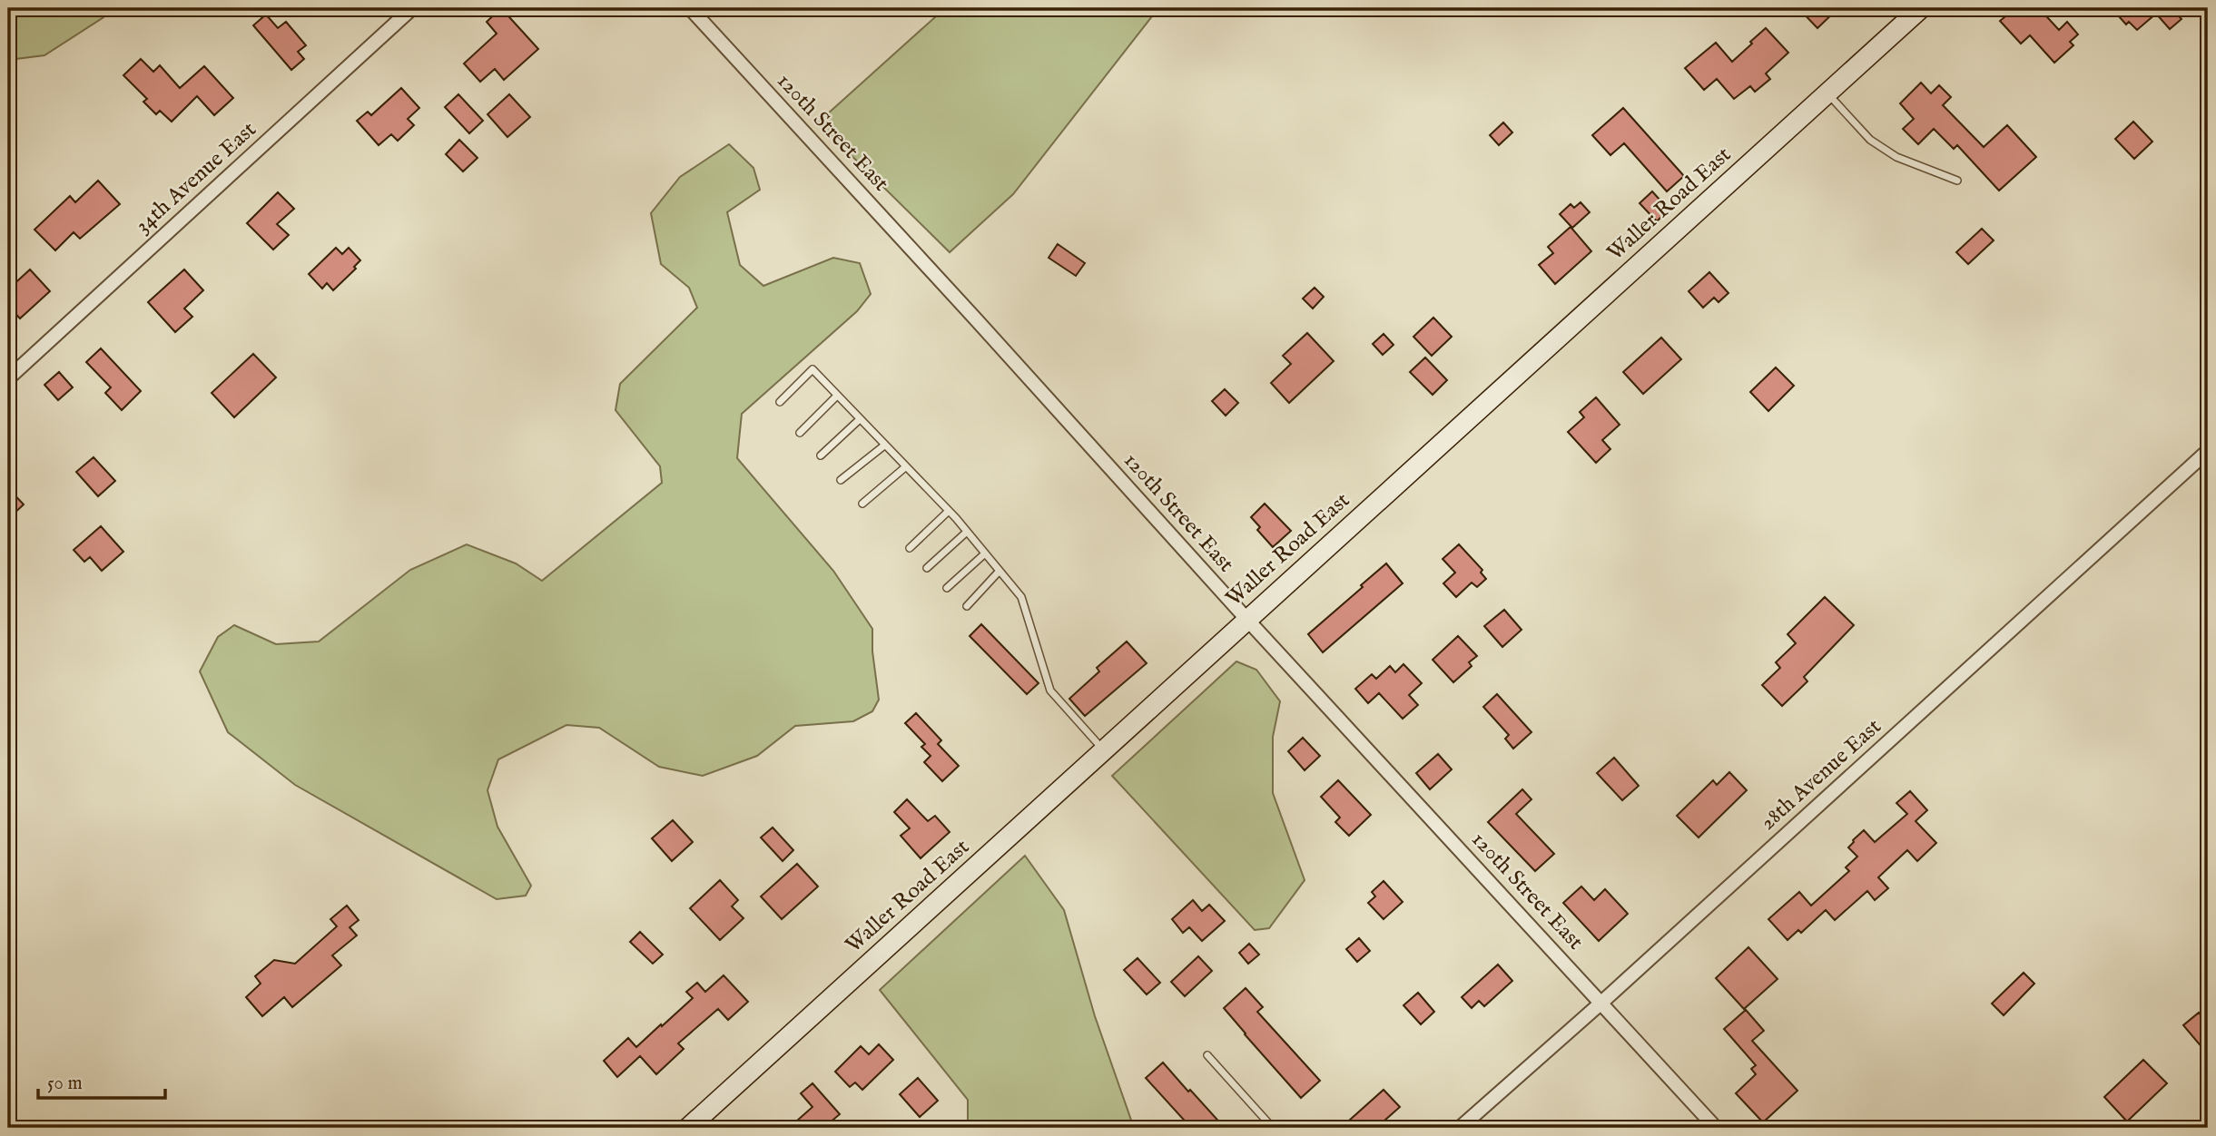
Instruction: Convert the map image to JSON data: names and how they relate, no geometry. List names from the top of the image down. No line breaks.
{"streets":{"street":["120th Street East","34th Avenue East","Waller Road East","28th Avenue East"]},"crossings":[["120th Street East","Waller Road East"],["120th Street East","28th Avenue East"]],"scale_bar":"50 m"}
